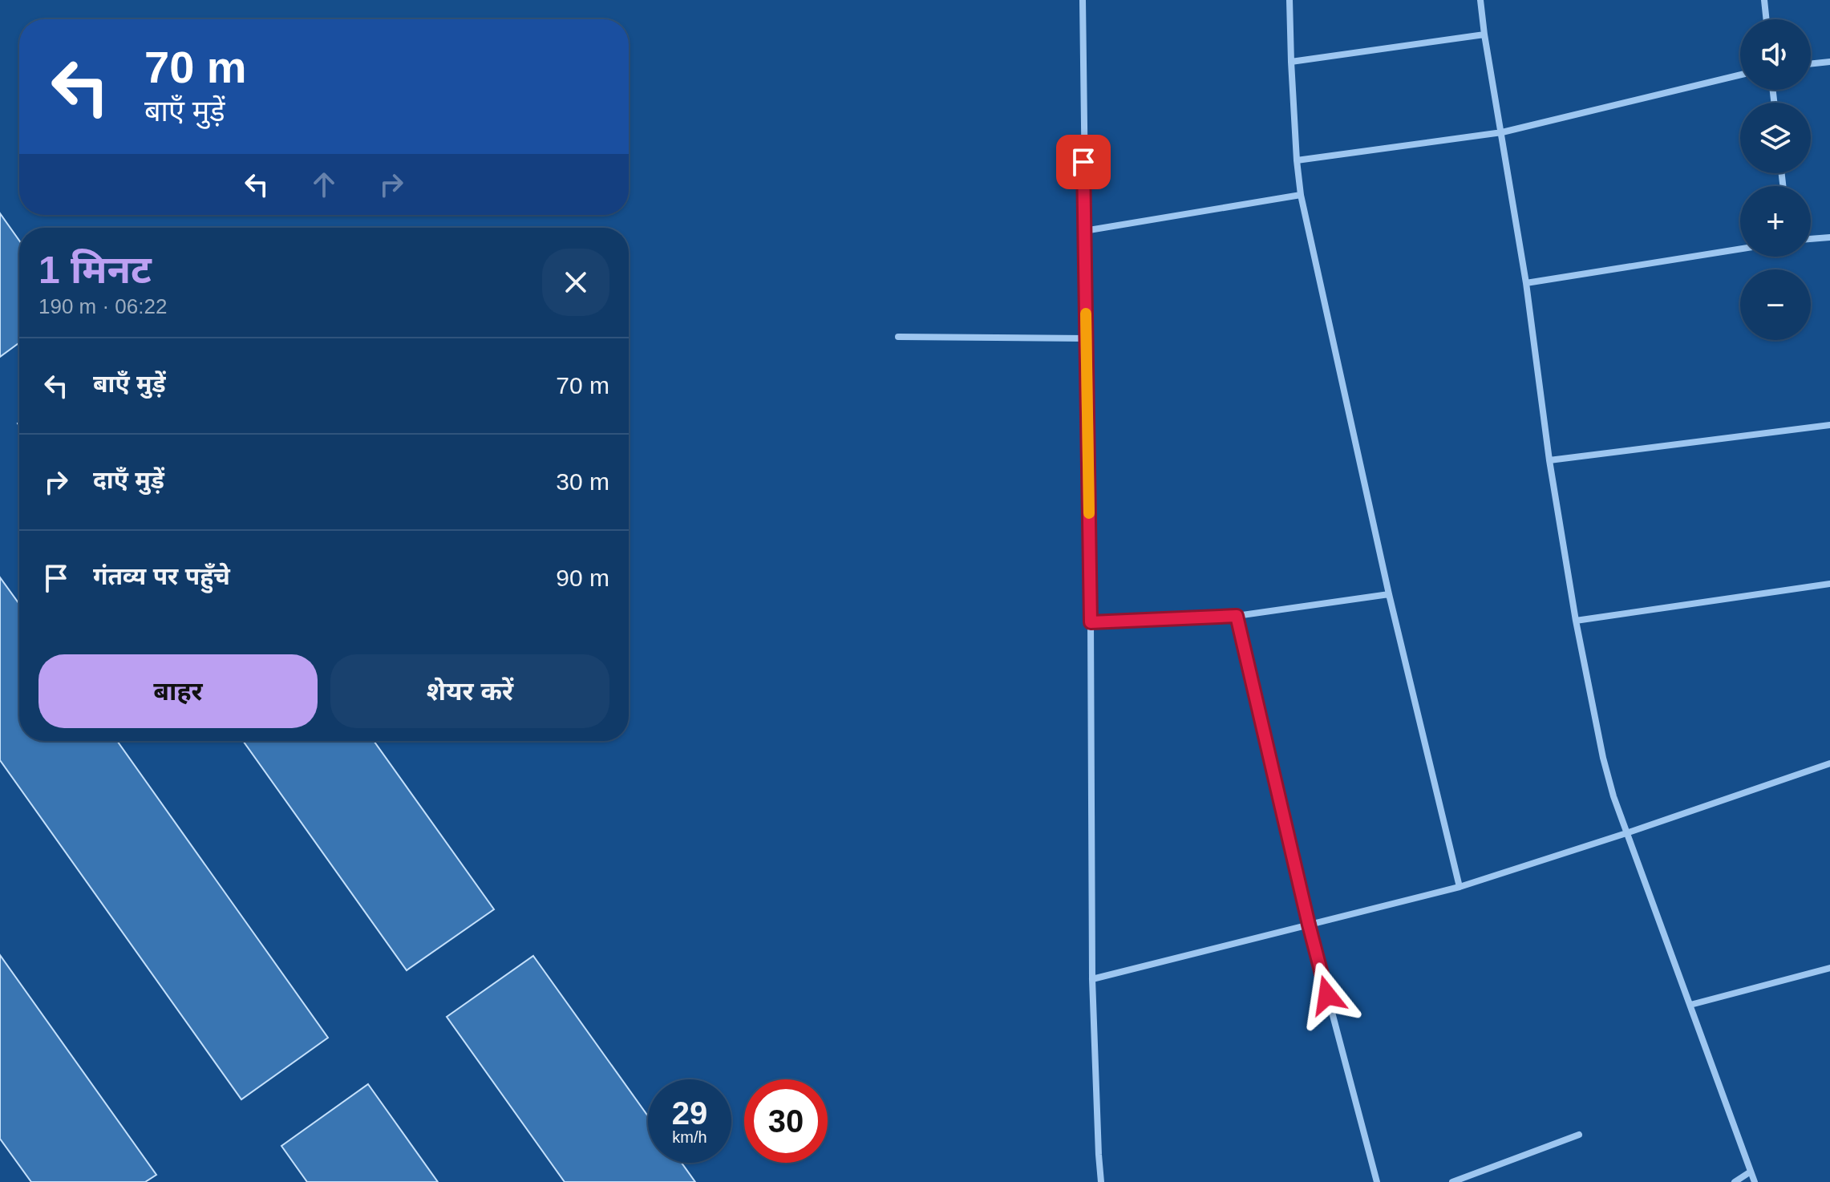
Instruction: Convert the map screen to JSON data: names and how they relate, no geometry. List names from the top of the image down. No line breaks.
{"page":{"map_buttons":["+","−"],"turn":["70 m","बाएँ मुड़ें"],"heading":["1 मिनट","190 m · 06:22"],"list":[{"name":"बाएँ मुड़ें","value":"70 m"},{"name":"दाएँ मुड़ें","value":"30 m"},{"name":"गंतव्य पर पहुँचे","value":"90 m"}],"buttons":["बाहर","शेयर करें"],"speed":"29 km/h","limit":"30"}}
